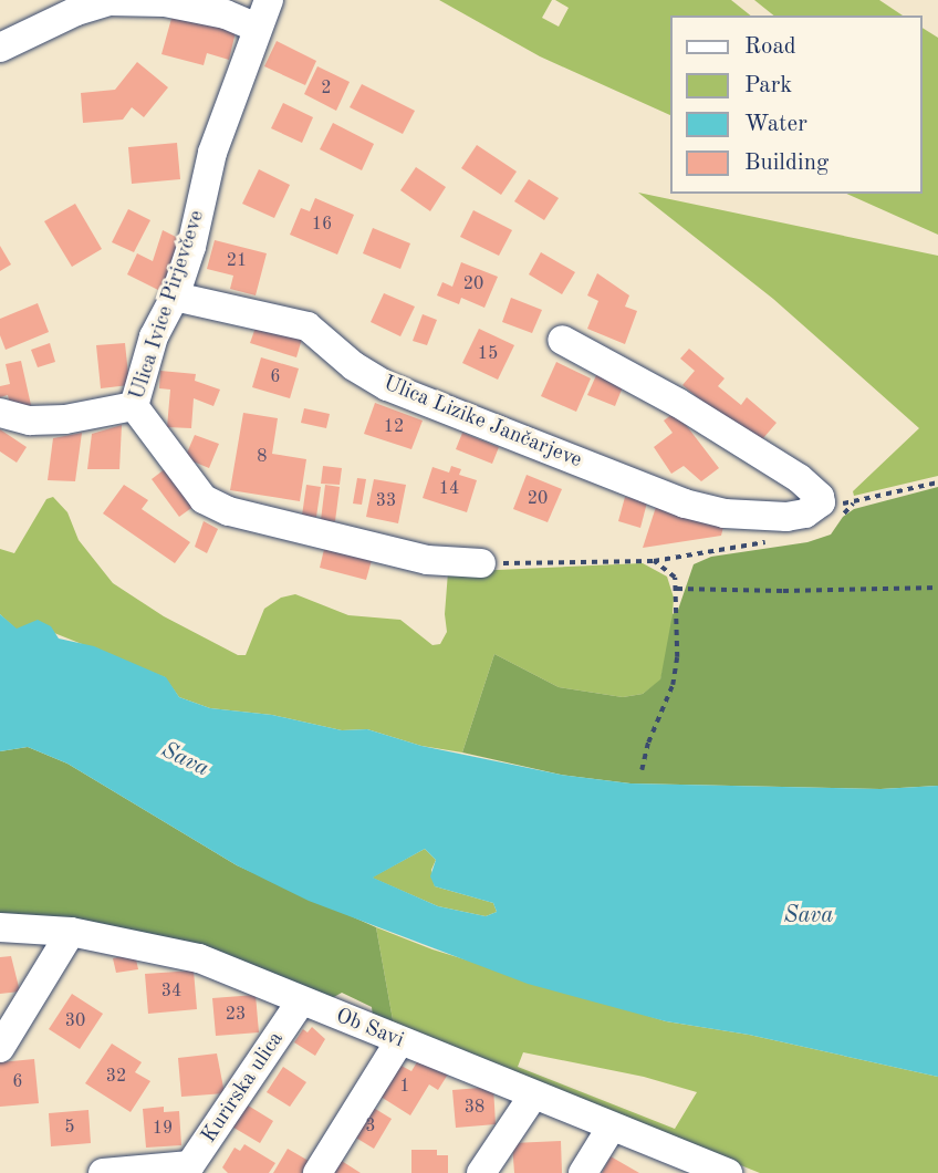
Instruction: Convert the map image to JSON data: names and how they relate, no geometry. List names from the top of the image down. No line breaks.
{"streets":{"street":["Ulica Ivice Pirjevčeve","Ulica Lizike Jančarjeve","Ob Savi","Kurirska ulica"]},"crossings":[["Ulica Ivice Pirjevčeve","Ulica Lizike Jančarjeve"],["Ob Savi","Kurirska ulica"]],"water":["Sava"],"house_numbers":["2","16","21","20","15","6","12","8","14","20","33","34","23","30","32","6","1","38","3","5","19"],"legend":["Road","Park","Water","Building"]}
